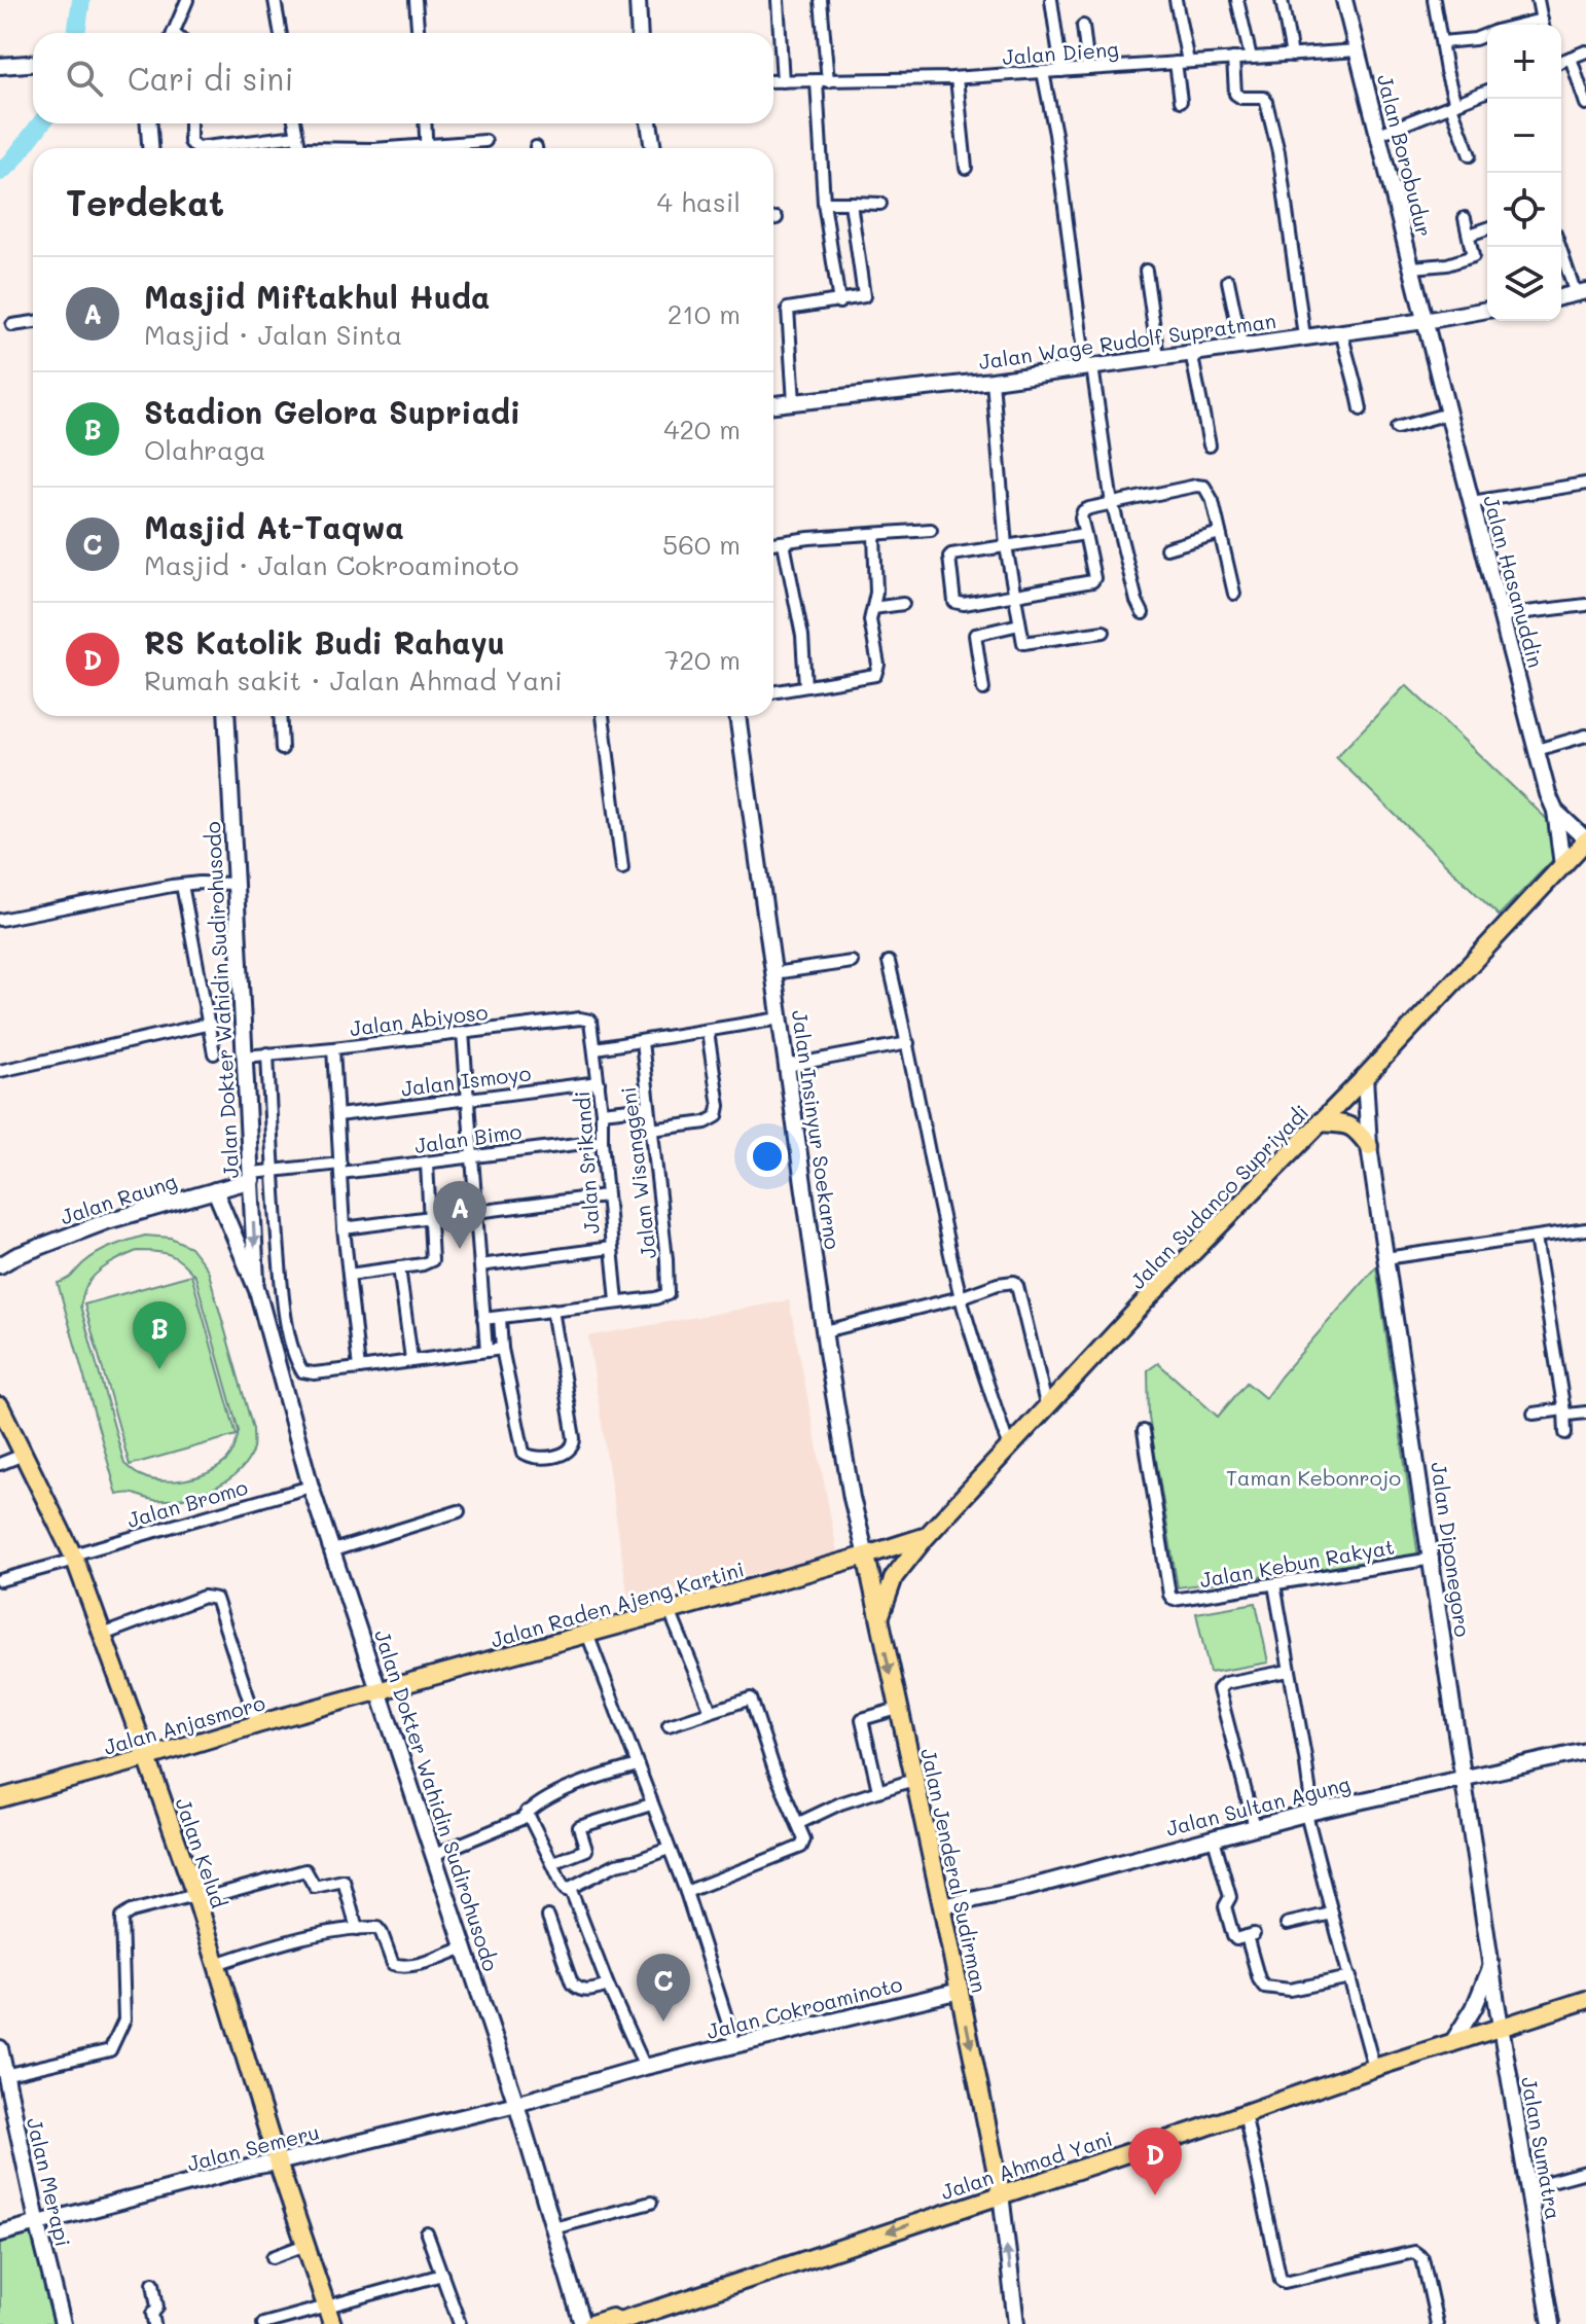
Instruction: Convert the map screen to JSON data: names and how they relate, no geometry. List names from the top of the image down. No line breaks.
{"streets":{"main road":["Jalan Borobudur","Jalan Wage Rudolf Supratman","Jalan Hasanuddin","Jalan Dokter Wahidin Sudirohusodo","Jalan Insinyur Soekarno","Jalan Sudanco Supriyadi","Jalan Raung","Jalan Diponegoro","Jalan Raden Ajeng Kartini","Jalan Anjasmoro","Jalan Sultan Agung","Jalan Kelud","Jalan Jenderal Sudirman","Jalan Cokroaminoto","Jalan Semeru","Jalan Sumatra","Jalan Ahmad Yani","Jalan Merapi"],"street":["Jalan Dieng","Jalan Abiyoso","Jalan Ismoyo","Jalan Bimo","Jalan Srikandi","Jalan Wisanggeni","Jalan Bromo","Jalan Kebun Rakyat"]},"crossings":[["Jalan Dieng","Jalan Borobudur"],["Jalan Borobudur","Jalan Wage Rudolf Supratman"],["Jalan Borobudur","Jalan Hasanuddin"],["Jalan Wage Rudolf Supratman","Jalan Hasanuddin"],["Jalan Hasanuddin","Jalan Sudanco Supriyadi"],["Jalan Dokter Wahidin Sudirohusodo","Jalan Abiyoso"],["Jalan Dokter Wahidin Sudirohusodo","Jalan Bimo"],["Jalan Dokter Wahidin Sudirohusodo","Jalan Raung"],["Jalan Dokter Wahidin Sudirohusodo","Jalan Bromo"],["Jalan Dokter Wahidin Sudirohusodo","Jalan Raden Ajeng Kartini"],["Jalan Dokter Wahidin Sudirohusodo","Jalan Anjasmoro"],["Jalan Dokter Wahidin Sudirohusodo","Jalan Cokroaminoto"],["Jalan Dokter Wahidin Sudirohusodo","Jalan Semeru"],["Jalan Abiyoso","Jalan Srikandi"],["Jalan Ismoyo","Jalan Srikandi"],["Jalan Insinyur Soekarno","Jalan Sudanco Supriyadi"],["Jalan Insinyur Soekarno","Jalan Raden Ajeng Kartini"],["Jalan Insinyur Soekarno","Jalan Jenderal Sudirman"],["Jalan Bimo","Jalan Srikandi"],["Jalan Bimo","Jalan Raung"],["Jalan Srikandi","Jalan Wisanggeni"],["Jalan Sudanco Supriyadi","Jalan Diponegoro"],["Jalan Sudanco Supriyadi","Jalan Raden Ajeng Kartini"],["Jalan Sudanco Supriyadi","Jalan Jenderal Sudirman"],["Jalan Bromo","Jalan Kelud"],["Jalan Diponegoro","Jalan Kebun Rakyat"],["Jalan Diponegoro","Jalan Sultan Agung"],["Jalan Diponegoro","Jalan Sumatra"],["Jalan Diponegoro","Jalan Ahmad Yani"],["Jalan Raden Ajeng Kartini","Jalan Anjasmoro"],["Jalan Raden Ajeng Kartini","Jalan Jenderal Sudirman"],["Jalan Anjasmoro","Jalan Kelud"],["Jalan Sultan Agung","Jalan Jenderal Sudirman"],["Jalan Kelud","Jalan Semeru"],["Jalan Jenderal Sudirman","Jalan Cokroaminoto"],["Jalan Jenderal Sudirman","Jalan Ahmad Yani"],["Jalan Cokroaminoto","Jalan Semeru"],["Jalan Semeru","Jalan Merapi"],["Jalan Sumatra","Jalan Ahmad Yani"]],"one_way":["Jalan Jenderal Sudirman","Jalan Ahmad Yani"],"parks":["Taman Kebonrojo"],"page":{"map_buttons":["+","−"],"search":"Cari di sini","heading":["Terdekat","4 hasil"],"list":[{"mark":"A","name":"Masjid Miftakhul Huda","note":"Masjid · Jalan Sinta","value":"210 m"},{"mark":"B","name":"Stadion Gelora Supriadi","note":"Olahraga","value":"420 m"},{"mark":"C","name":"Masjid At-Taqwa","note":"Masjid · Jalan Cokroaminoto","value":"560 m"},{"mark":"D","name":"RS Katolik Budi Rahayu","note":"Rumah sakit · Jalan Ahmad Yani","value":"720 m"}],"pins":["A","B","C","D"]}}
